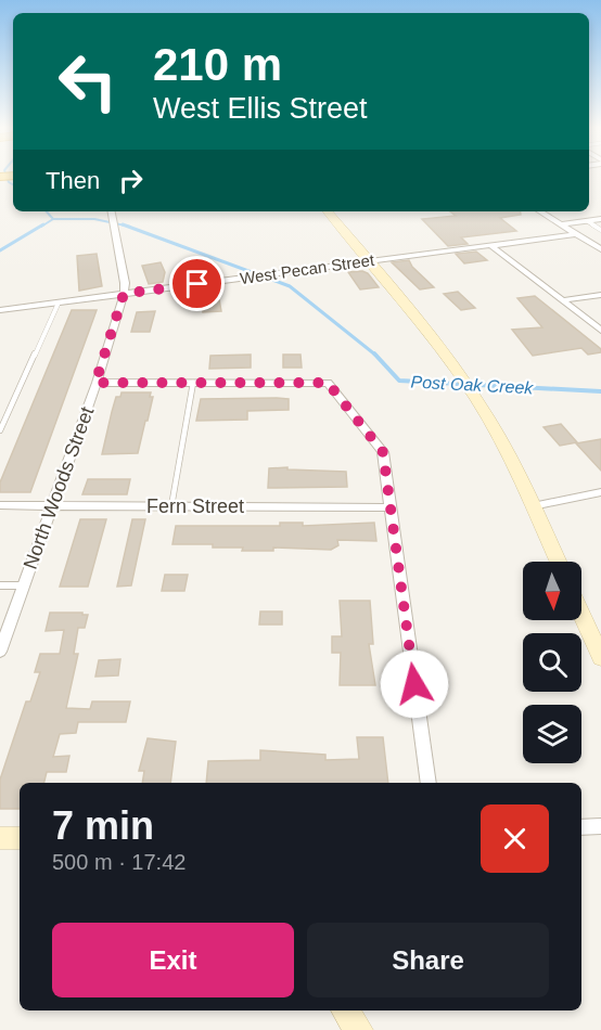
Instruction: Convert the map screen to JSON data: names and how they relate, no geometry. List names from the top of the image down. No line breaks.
{"streets":{"street":["West Pecan Street","North Woods Street","Fern Street"]},"crossings":[["West Pecan Street","North Woods Street"],["North Woods Street","Fern Street"]],"water":["Post Oak Creek"],"north":"bottom","page":{"turn":["210 m","West Ellis Street"],"then":"Then","heading":["7 min","500 m · 17:42"],"buttons":["Exit","Share"]}}
